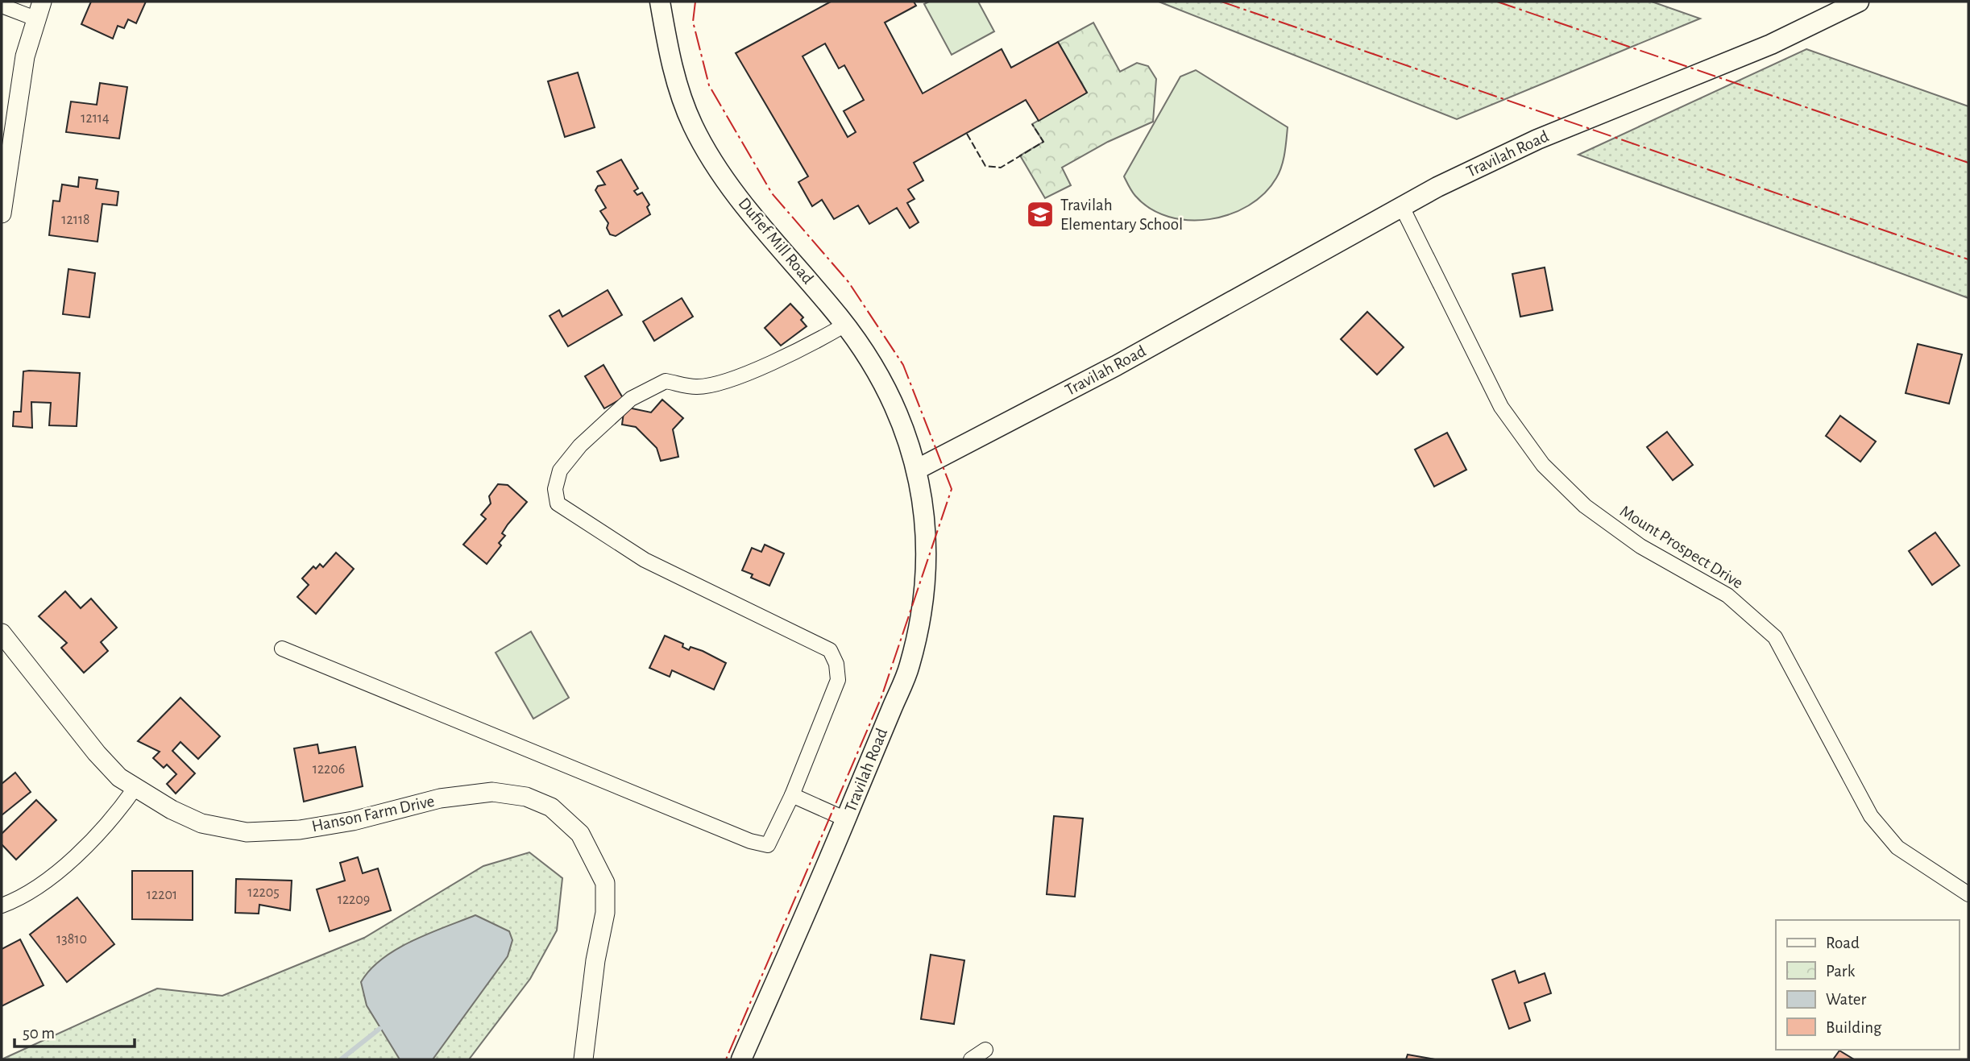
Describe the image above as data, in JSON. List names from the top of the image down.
{
  "streets": {
    "main road": ["Travilah Road", "Dufief Mill Road"],
    "street": ["Mount Prospect Drive", "Hanson Farm Drive"]
  },
  "crossings": [
    ["Travilah Road", "Dufief Mill Road"],
    ["Travilah Road", "Mount Prospect Drive"]
  ],
  "places": {
    "school or university": ["Travilah Elementary School"]
  },
  "house_numbers": [
    "12114",
    "12118",
    "12206",
    "12205",
    "12201",
    "12209",
    "13810"
  ],
  "legend": [
    "Road",
    "Park",
    "Water",
    "Building"
  ],
  "scale_bar": "50 m"
}
